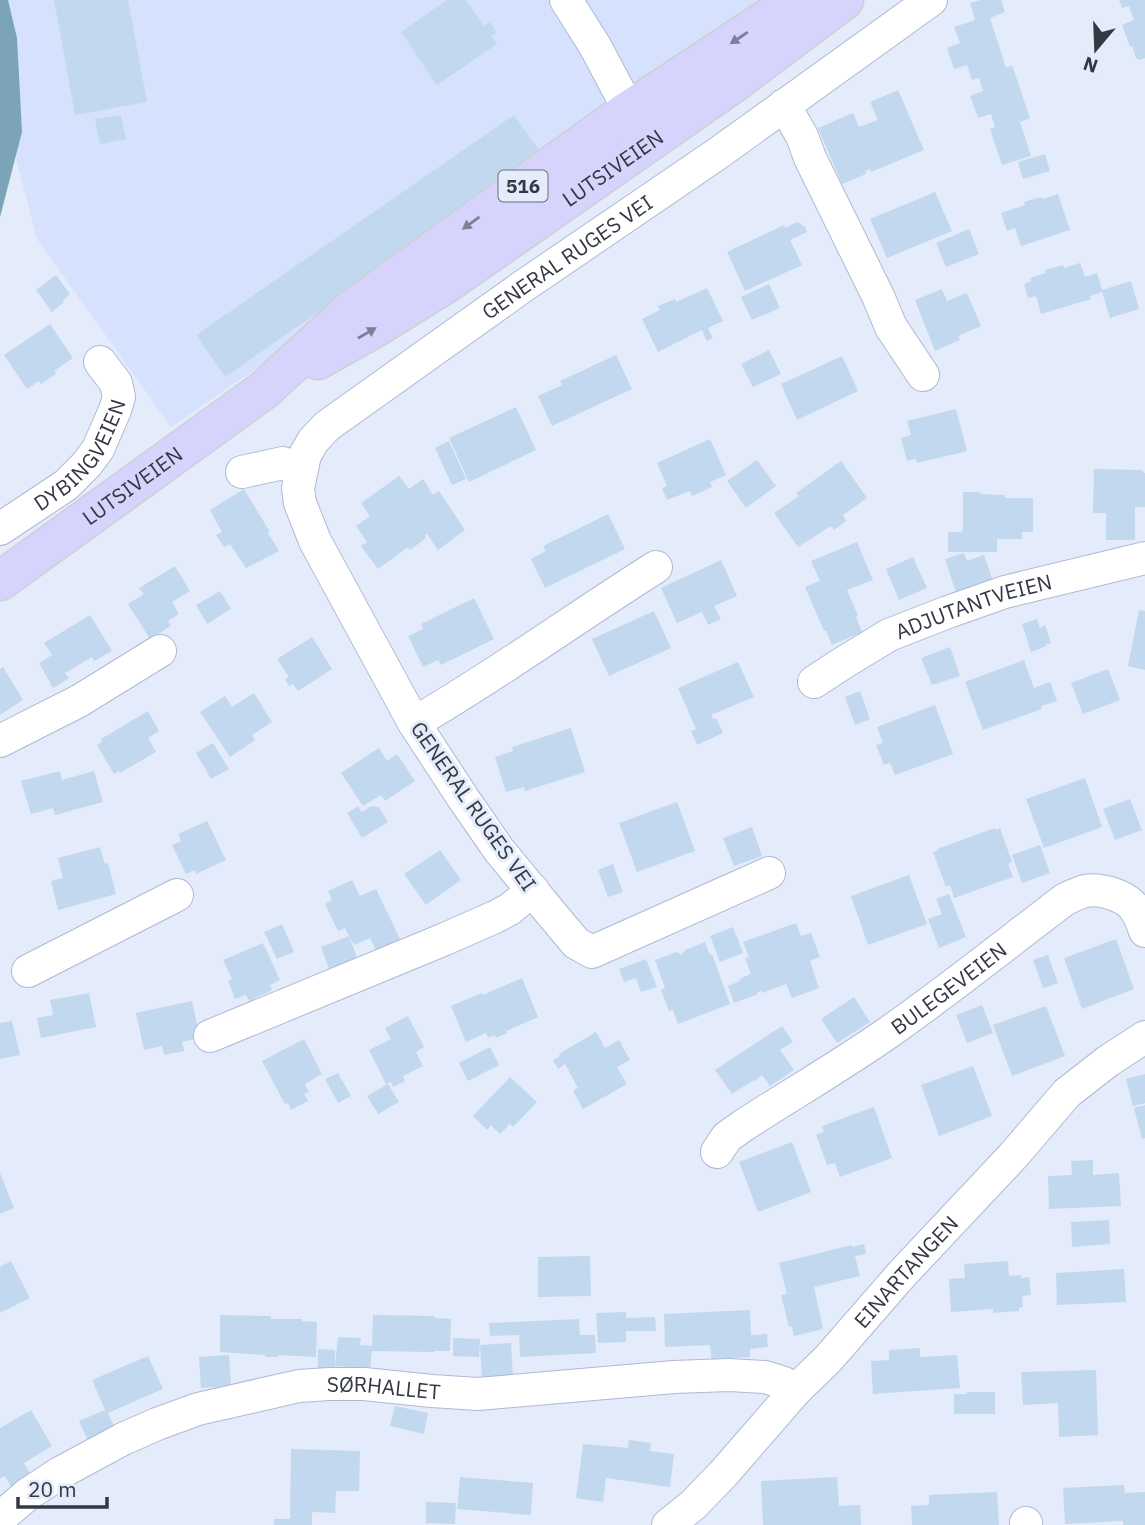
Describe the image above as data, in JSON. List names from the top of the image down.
{
  "streets": {
    "main road": ["LUTSIVEIEN", "516"],
    "street": [
      "GENERAL RUGES VEI",
      "DYBINGVEIEN",
      "ADJUTANTVEIEN",
      "BULEGEVEIEN",
      "EINARTANGEN",
      "SØRHALLET"
    ]
  },
  "crossings": [
    ["EINARTANGEN", "SØRHALLET"]
  ],
  "scale_bar": "20 m",
  "north": "bottom"
}
